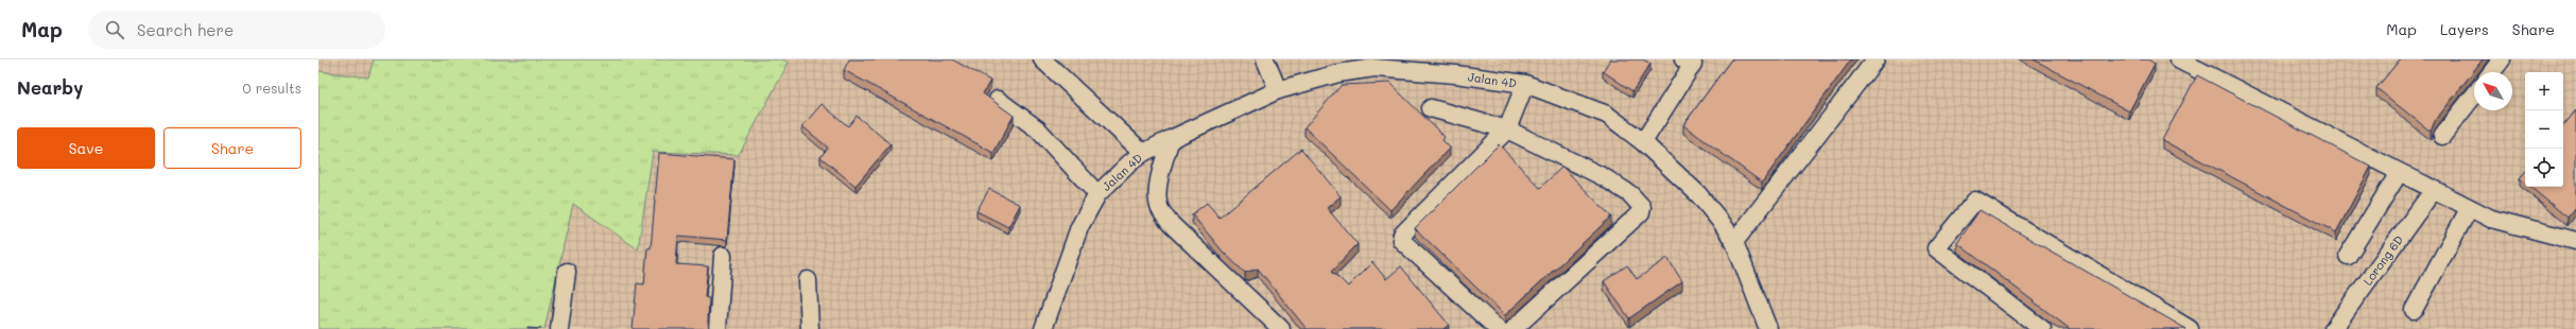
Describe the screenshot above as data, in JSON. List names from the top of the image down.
{
  "streets": {
    "street": ["Jalan 4D", "Lorong 6D"]
  },
  "north": "top left",
  "page": {
    "header": "Map",
    "search": "Search here",
    "nav": ["Map", "Layers", "Share"],
    "heading": ["Nearby", "0 results"],
    "map_buttons": ["+", "−"],
    "buttons": ["Save", "Share"]
  }
}
